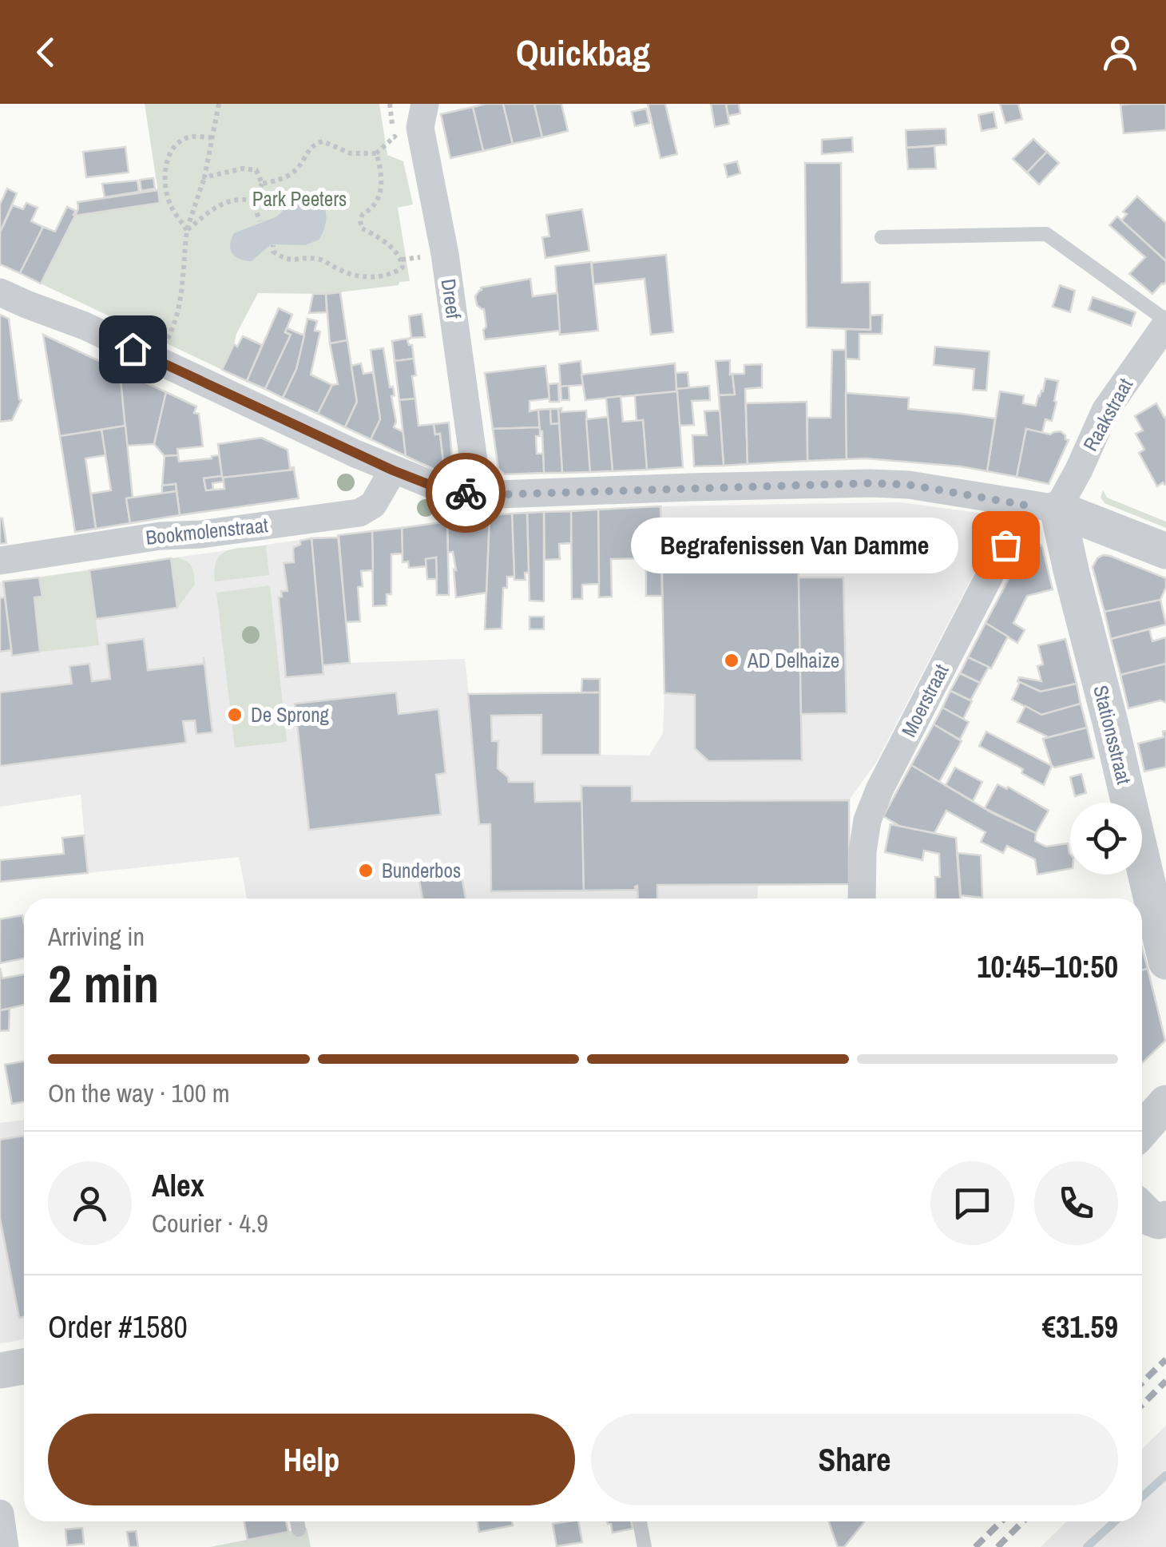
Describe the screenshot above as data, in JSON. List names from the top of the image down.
{
  "streets": {
    "street": [
      "Dreef",
      "Raakstraat",
      "Bookmolenstraat",
      "Moerstraat",
      "Stationsstraat"
    ]
  },
  "crossings": [
    ["Raakstraat", "Moerstraat"],
    ["Raakstraat", "Stationsstraat"],
    ["Moerstraat", "Stationsstraat"]
  ],
  "parks": ["Park Peeters"],
  "places": [
    "Begrafenissen Van Damme",
    "AD Delhaize",
    "De Sprong",
    "Bunderbos"
  ],
  "page": {
    "header": "Quickbag",
    "bubble": "Begrafenissen Van Damme",
    "heading": ["2 min", "Arriving in", "10:45–10:50"],
    "panel": [
      "Alex",
      "Courier · 4.9",
      "Order #1580",
      "€31.59"
    ],
    "bar": "On the way · 100 m",
    "buttons": ["Help", "Share"]
  }
}
